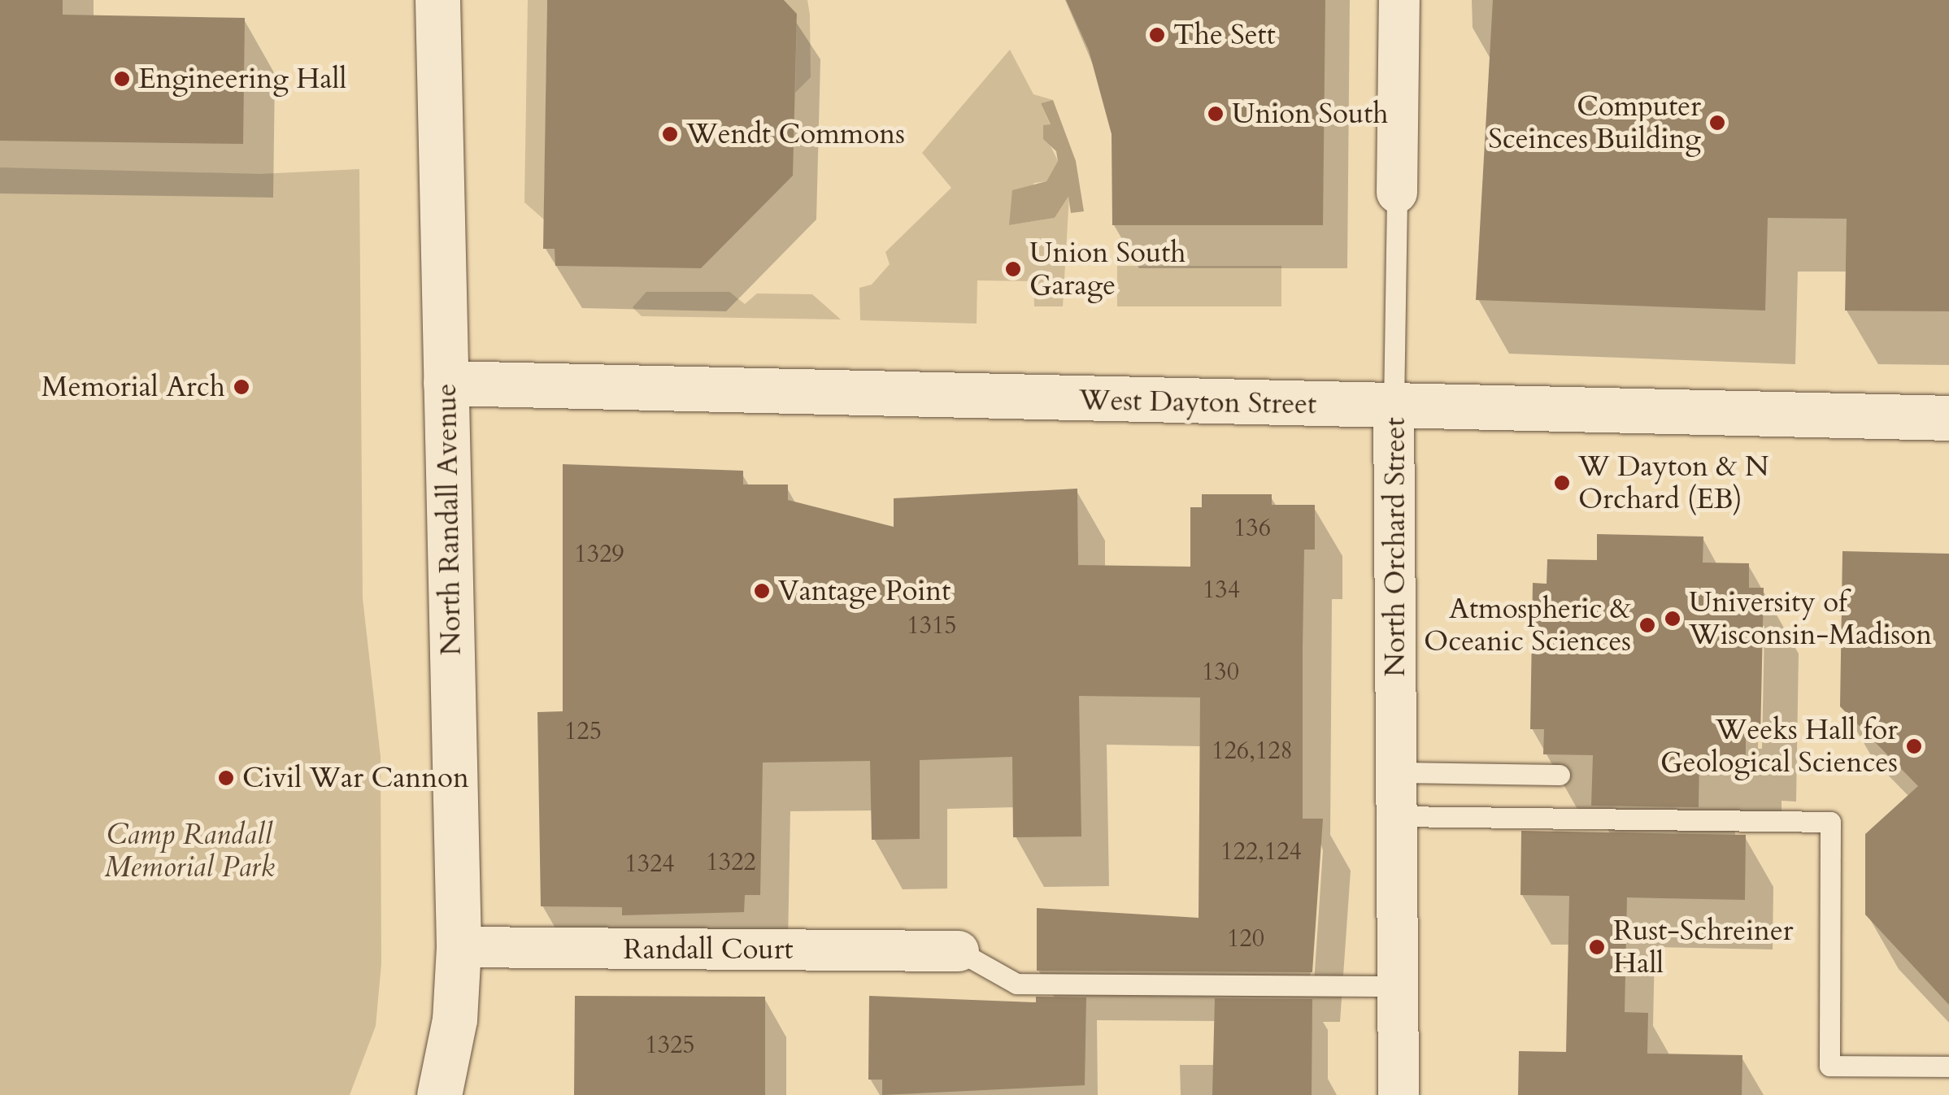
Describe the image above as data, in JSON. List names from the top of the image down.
{
  "streets": {
    "street": [
      "West Dayton Street",
      "North Randall Avenue",
      "North Orchard Street",
      "Randall Court"
    ]
  },
  "crossings": [
    ["West Dayton Street", "North Randall Avenue"],
    ["West Dayton Street", "North Orchard Street"],
    ["North Randall Avenue", "Randall Court"]
  ],
  "parks": ["Camp Randall Memorial Park"],
  "places": [
    "The Sett",
    "Engineering Hall",
    "Union South",
    "Computer Sceinces Building",
    "Wendt Commons",
    "Union South Garage",
    "Memorial Arch",
    "W Dayton & N Orchard (EB)",
    "Vantage Point",
    "University of Wisconsin-Madison",
    "Atmospheric & Oceanic Sciences",
    "Weeks Hall for Geological Sciences",
    "Civil War Cannon",
    "Rust-Schreiner Hall"
  ],
  "house_numbers": [
    "136",
    "1329",
    "134",
    "1315",
    "130",
    "125",
    "126,128",
    "122,124",
    "1322",
    "1324",
    "120",
    "1325"
  ]
}
